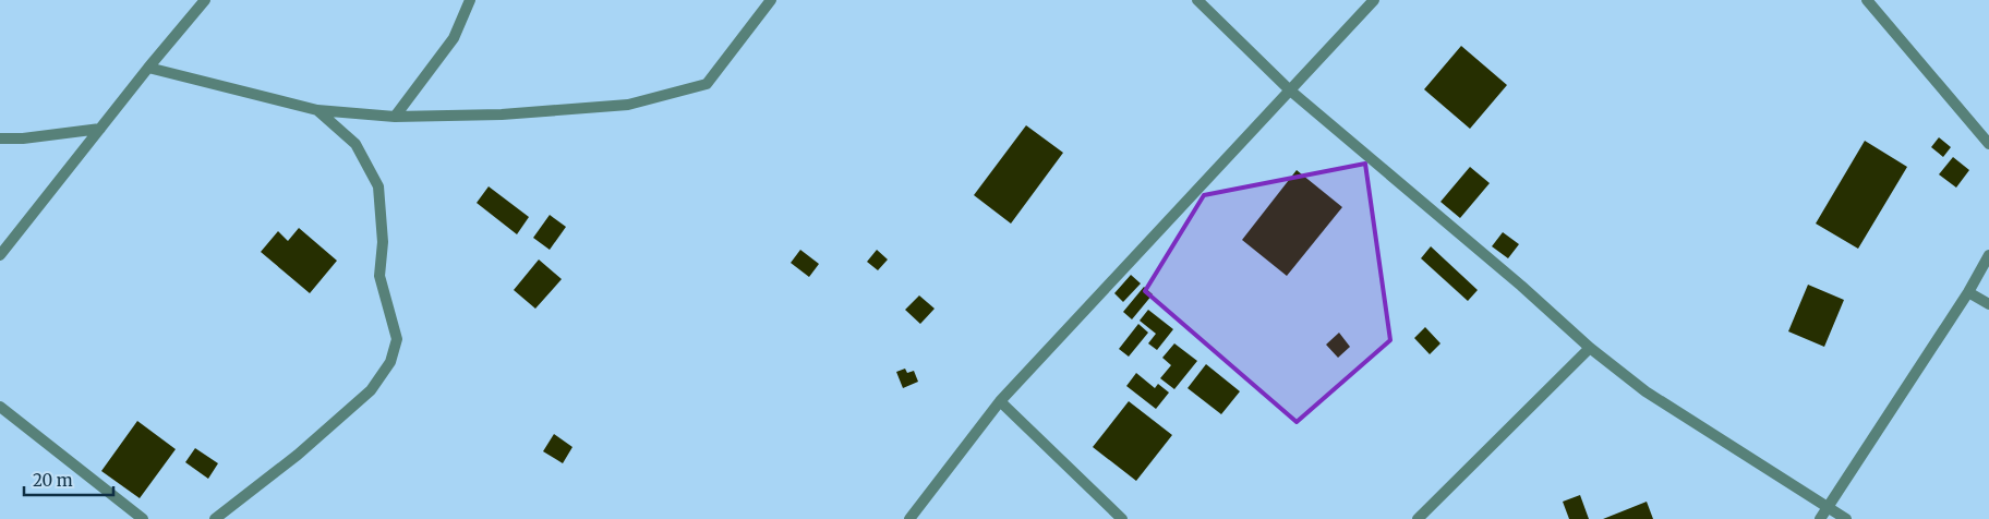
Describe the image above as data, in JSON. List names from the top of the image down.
{
  "scale_bar": "20 m"
}
